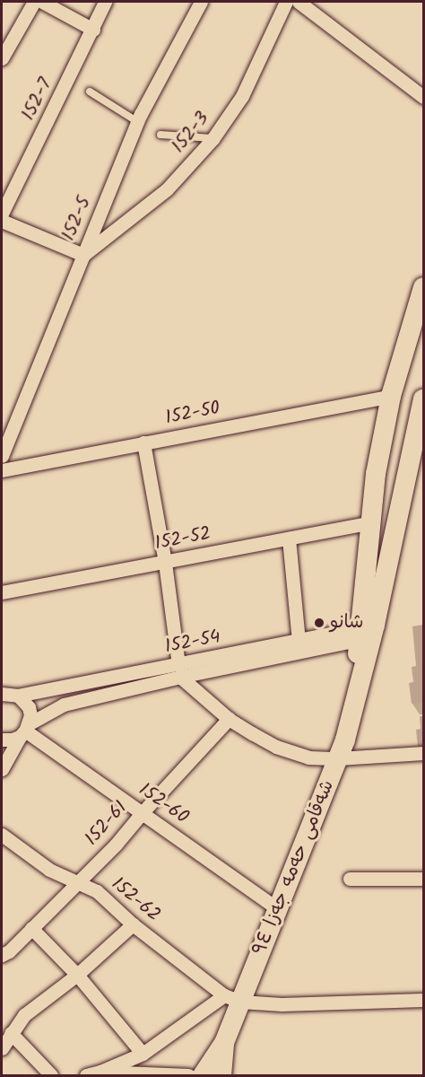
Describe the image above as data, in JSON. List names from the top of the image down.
{
  "streets": {
    "main road": ["شەقامی حەمە جەزا ٩٤"],
    "street": [
      "152-7",
      "152-3",
      "152-5",
      "152-50",
      "152-52",
      "152-54",
      "152-60",
      "152-61",
      "152-62"
    ]
  },
  "crossings": [
    ["152-3", "152-5"],
    ["152-50", "شەقامی حەمە جەزا ٩٤"],
    ["152-52", "شەقامی حەمە جەزا ٩٤"],
    ["152-54", "152-60"],
    ["152-54", "شەقامی حەمە جەزا ٩٤"],
    ["152-60", "152-61"],
    ["152-60", "شەقامی حەمە جەزا ٩٤"],
    ["152-61", "152-62"],
    ["شەقامی حەمە جەزا ٩٤", "152-62"]
  ],
  "places": ["شانو"]
}
